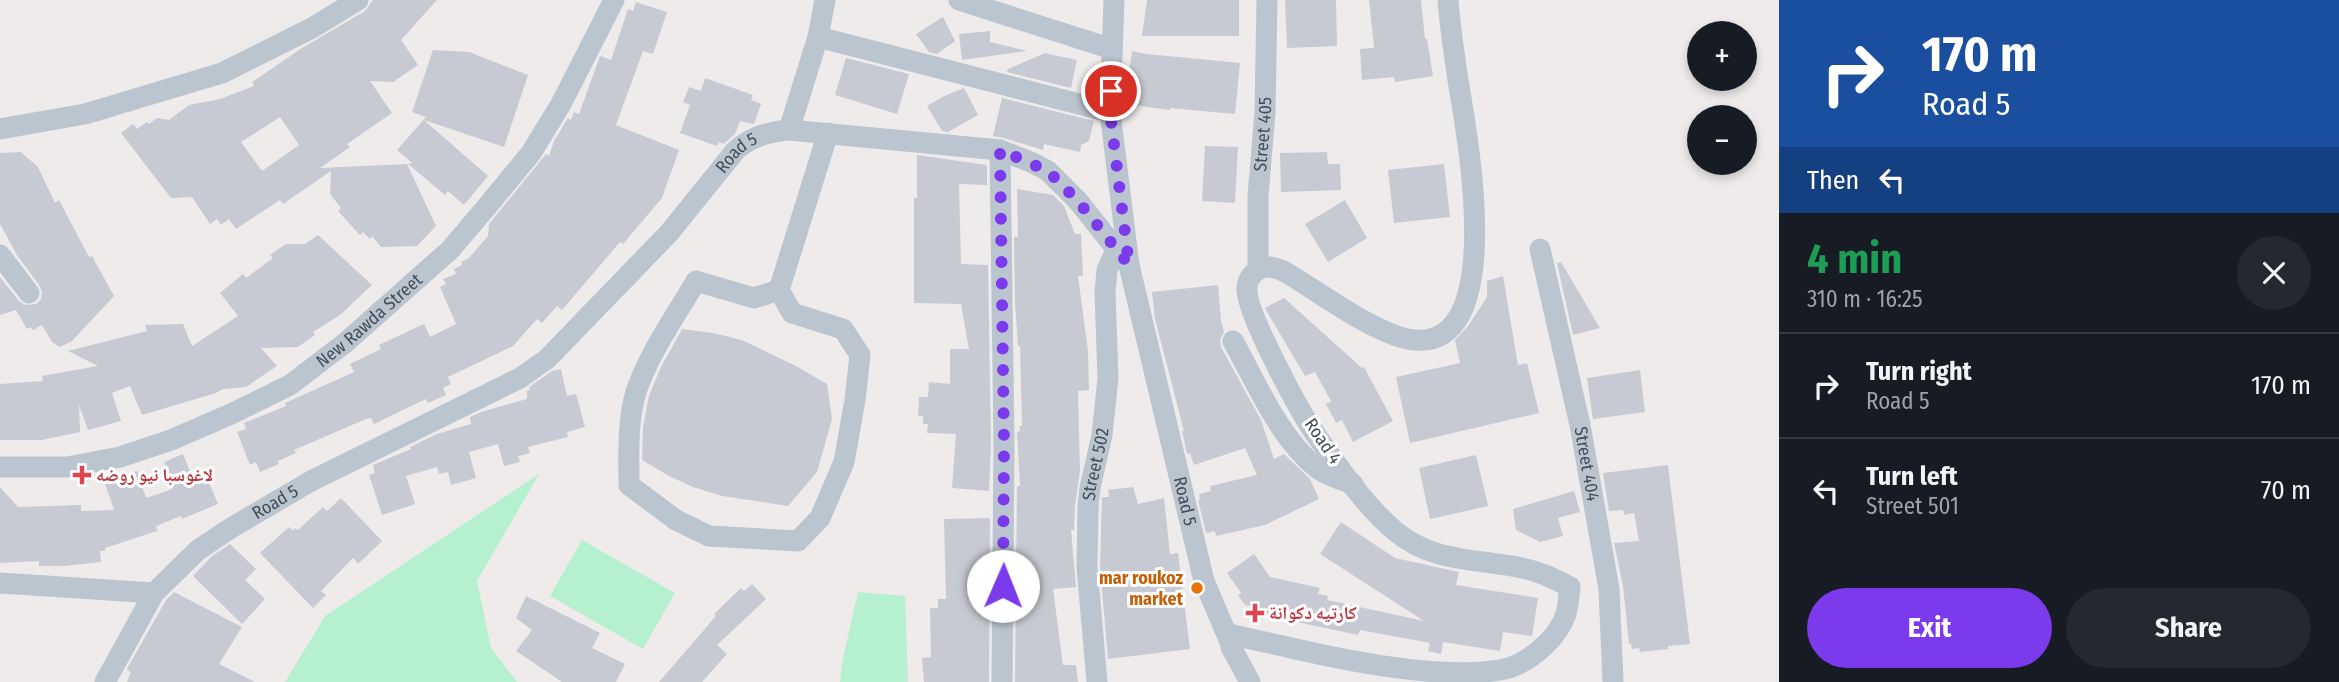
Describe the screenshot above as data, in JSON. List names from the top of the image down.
{
  "streets": {
    "street": [
      "Street 405",
      "Road 5",
      "New Rawda Street",
      "Road 4",
      "Street 404",
      "Street 502"
    ]
  },
  "crossings": [
    ["Street 405", "Road 4"],
    ["Road 5", "Road 4"],
    ["Road 5", "Street 502"]
  ],
  "places": {
    "health": ["لاغوسبا نيو روضه", "كارتيه دكوانة"],
    "other": ["mar roukoz market"]
  },
  "page": {
    "turn": ["170 m", "Road 5"],
    "map_buttons": ["+", "−"],
    "then": "Then",
    "heading": ["4 min", "310 m · 16:25"],
    "list": [
      {
        "name": "Turn right",
        "note": "Road 5",
        "value": "170 m"
      },
      {
        "name": "Turn left",
        "note": "Street 501",
        "value": "70 m"
      }
    ],
    "buttons": ["Exit", "Share"]
  }
}
